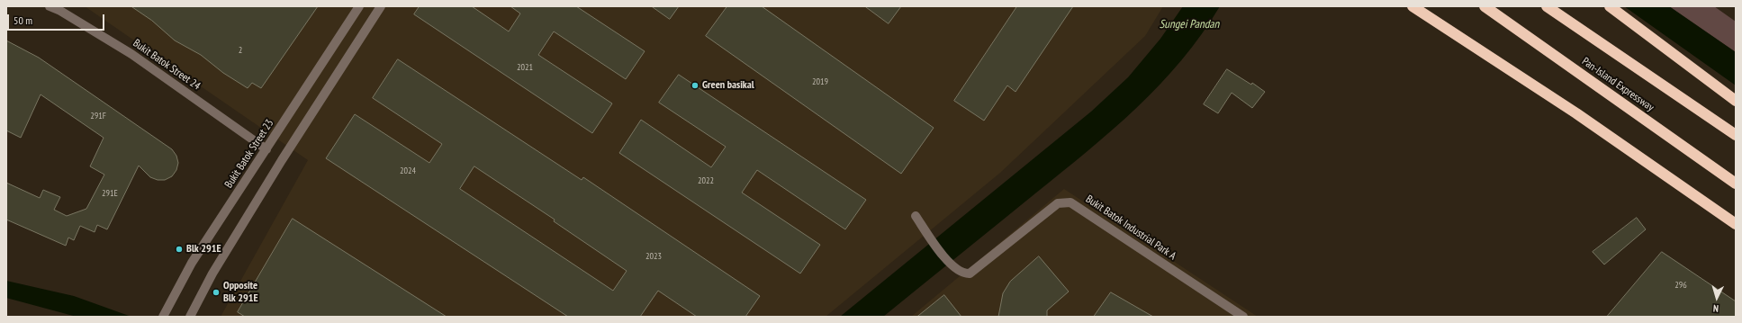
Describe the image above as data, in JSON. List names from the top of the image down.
{
  "streets": {
    "highway": ["Pan-Island Expressway"],
    "street": ["Bukit Batok Street 24", "Bukit Batok Street 23", "Bukit Batok Industrial Park A"]
  },
  "crossings": [
    ["Bukit Batok Street 24", "Bukit Batok Street 23"]
  ],
  "water": ["Sungei Pandan"],
  "places": ["Green basikal", "Blk 291E", "Opposite Blk 291E"],
  "house_numbers": [
    "2",
    "2021",
    "2019",
    "291F",
    "2024",
    "2022",
    "291E",
    "2023",
    "296"
  ],
  "scale_bar": "50 m",
  "north": "bottom"
}
